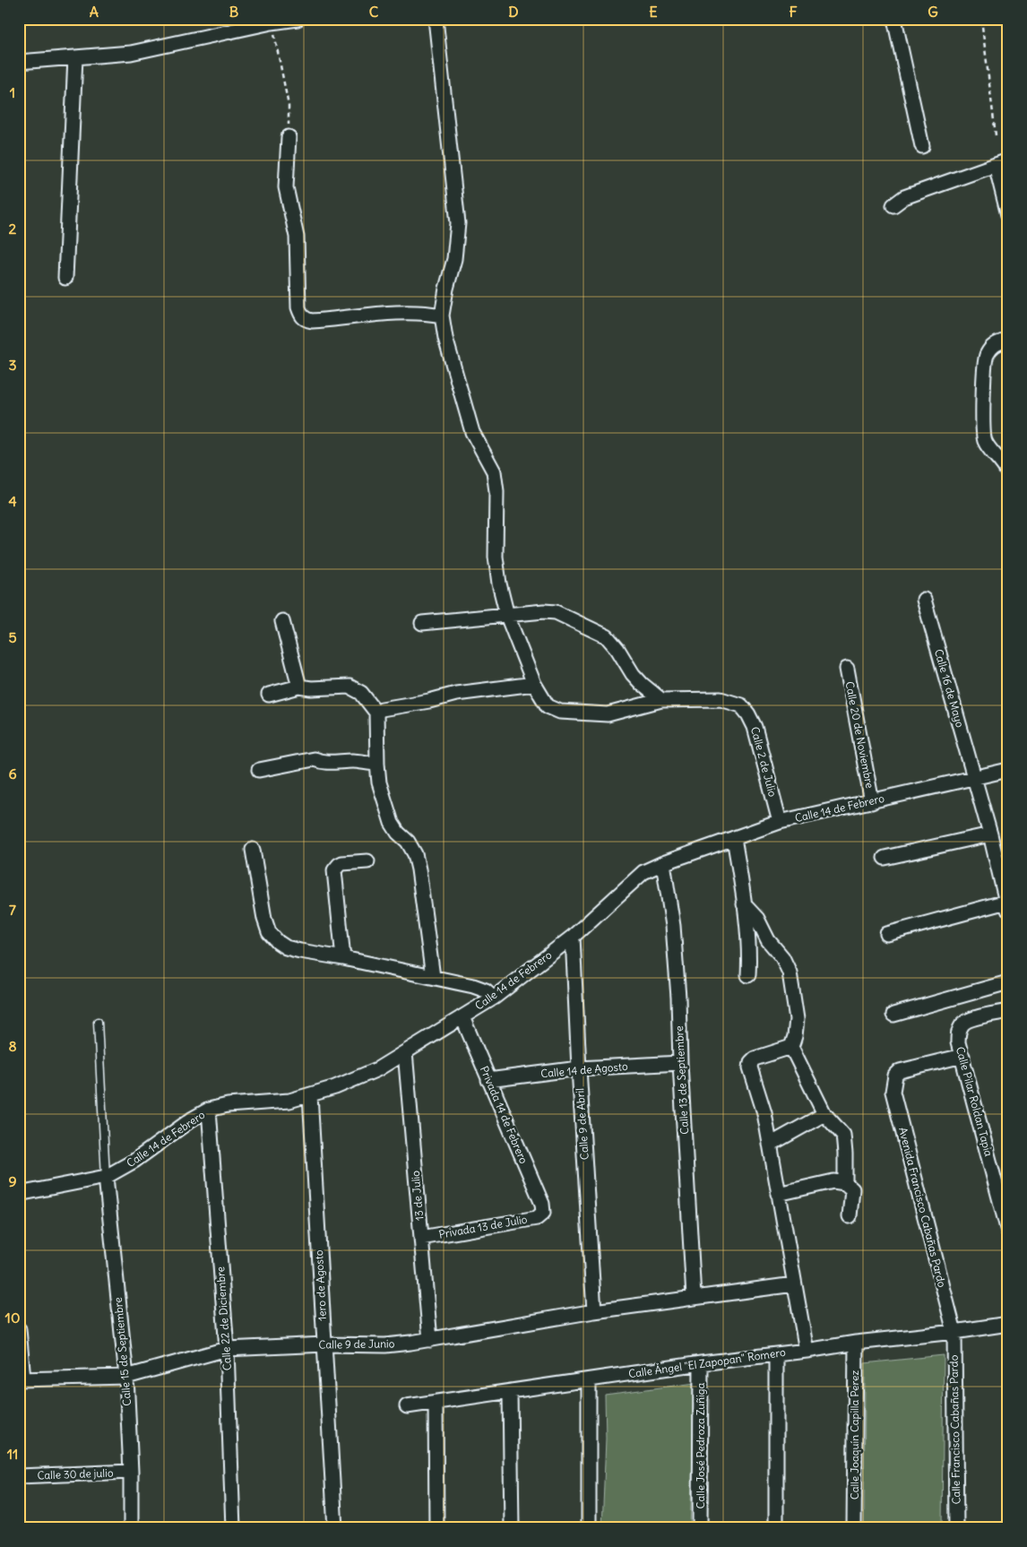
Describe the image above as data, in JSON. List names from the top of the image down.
{
  "streets": {
    "street": [
      "Calle 16 de Mayo",
      "Calle 20 de Noviembre",
      "Calle 2 de Julio",
      "Calle 14 de Febrero",
      "Calle 14 de Agosto",
      "Calle 13 de Septiembre",
      "Calle Pilar Roldan Tapia",
      "Privada 14 de Febrero",
      "Calle 9 de Abril",
      "13 de Julio",
      "Avenida Francisco Cabañas Pardo",
      "Privada 13 de Julio",
      "1ero de Agosto",
      "Calle 22 de Diciembre",
      "Calle 9 de Junio",
      "Calle 15 de Septiembre",
      "Calle Ángel \"El Zapopan\" Romero",
      "Calle Francisco Cabañas Pardo",
      "Calle Joaquín Capilla Perez",
      "Calle José Pedroza Zuñiga",
      "Calle 30 de julio"
    ]
  },
  "crossings": [
    ["Calle 16 de Mayo", "Calle 14 de Febrero"],
    ["Calle 20 de Noviembre", "Calle 14 de Febrero"],
    ["Calle 2 de Julio", "Calle 14 de Febrero"],
    ["Calle 14 de Febrero", "Calle 13 de Septiembre"],
    ["Calle 14 de Febrero", "Privada 14 de Febrero"],
    ["Calle 14 de Febrero", "Calle 9 de Abril"],
    ["Calle 14 de Febrero", "13 de Julio"],
    ["Calle 14 de Febrero", "1ero de Agosto"],
    ["Calle 14 de Febrero", "Calle 22 de Diciembre"],
    ["Calle 14 de Febrero", "Calle 15 de Septiembre"],
    ["Calle 14 de Agosto", "Calle 13 de Septiembre"],
    ["Calle 14 de Agosto", "Privada 14 de Febrero"],
    ["Calle 14 de Agosto", "Calle 9 de Abril"],
    ["Calle 13 de Septiembre", "Calle 9 de Junio"],
    ["Calle Pilar Roldan Tapia", "Avenida Francisco Cabañas Pardo"],
    ["Privada 14 de Febrero", "Privada 13 de Julio"],
    ["Calle 9 de Abril", "Calle 9 de Junio"],
    ["13 de Julio", "Privada 13 de Julio"],
    ["13 de Julio", "Calle 9 de Junio"],
    ["Avenida Francisco Cabañas Pardo", "Calle Ángel \"El Zapopan\" Romero"],
    ["Avenida Francisco Cabañas Pardo", "Calle Francisco Cabañas Pardo"],
    ["1ero de Agosto", "Calle 9 de Junio"],
    ["Calle 22 de Diciembre", "Calle 9 de Junio"],
    ["Calle 9 de Junio", "Calle 15 de Septiembre"],
    ["Calle 15 de Septiembre", "Calle 30 de julio"],
    ["Calle Ángel \"El Zapopan\" Romero", "Calle Francisco Cabañas Pardo"],
    ["Calle Ángel \"El Zapopan\" Romero", "Calle Joaquín Capilla Perez"],
    ["Calle Ángel \"El Zapopan\" Romero", "Calle José Pedroza Zuñiga"]
  ],
  "grid": {
    "columns": [
      "A",
      "B",
      "C",
      "D",
      "E",
      "F",
      "G"
    ],
    "rows": [
      "1",
      "2",
      "3",
      "4",
      "5",
      "6",
      "7",
      "8",
      "9",
      "10",
      "11"
    ]
  }
}
